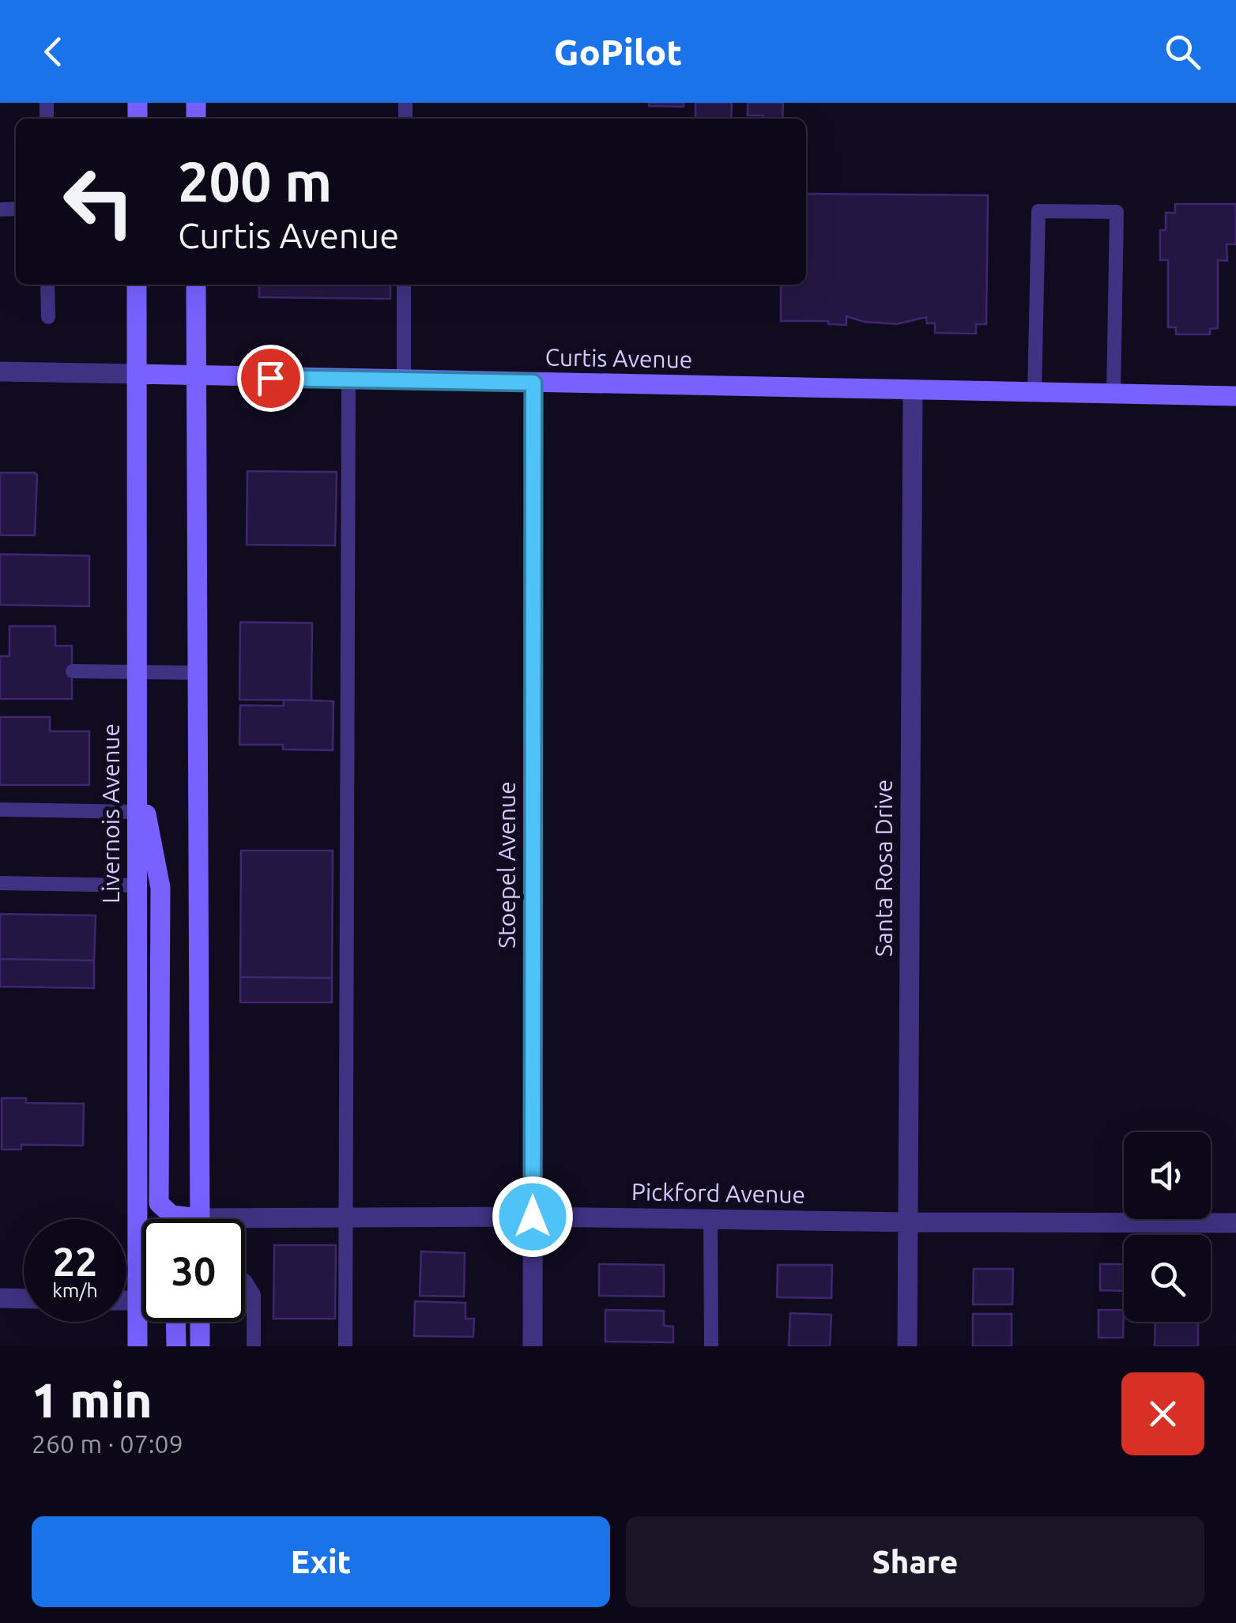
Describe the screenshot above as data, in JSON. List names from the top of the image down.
{
  "streets": {
    "street": [
      "Curtis Avenue",
      "Livernois Avenue",
      "Stoepel Avenue",
      "Santa Rosa Drive",
      "Pickford Avenue"
    ]
  },
  "crossings": [
    ["Curtis Avenue", "Livernois Avenue"],
    ["Curtis Avenue", "Stoepel Avenue"],
    ["Curtis Avenue", "Santa Rosa Drive"],
    ["Stoepel Avenue", "Pickford Avenue"],
    ["Santa Rosa Drive", "Pickford Avenue"]
  ],
  "page": {
    "header": "GoPilot",
    "turn": ["200 m", "Curtis Avenue"],
    "speed": "22 km/h",
    "limit": "30",
    "heading": ["1 min", "260 m · 07:09"],
    "buttons": ["Exit", "Share"]
  }
}
